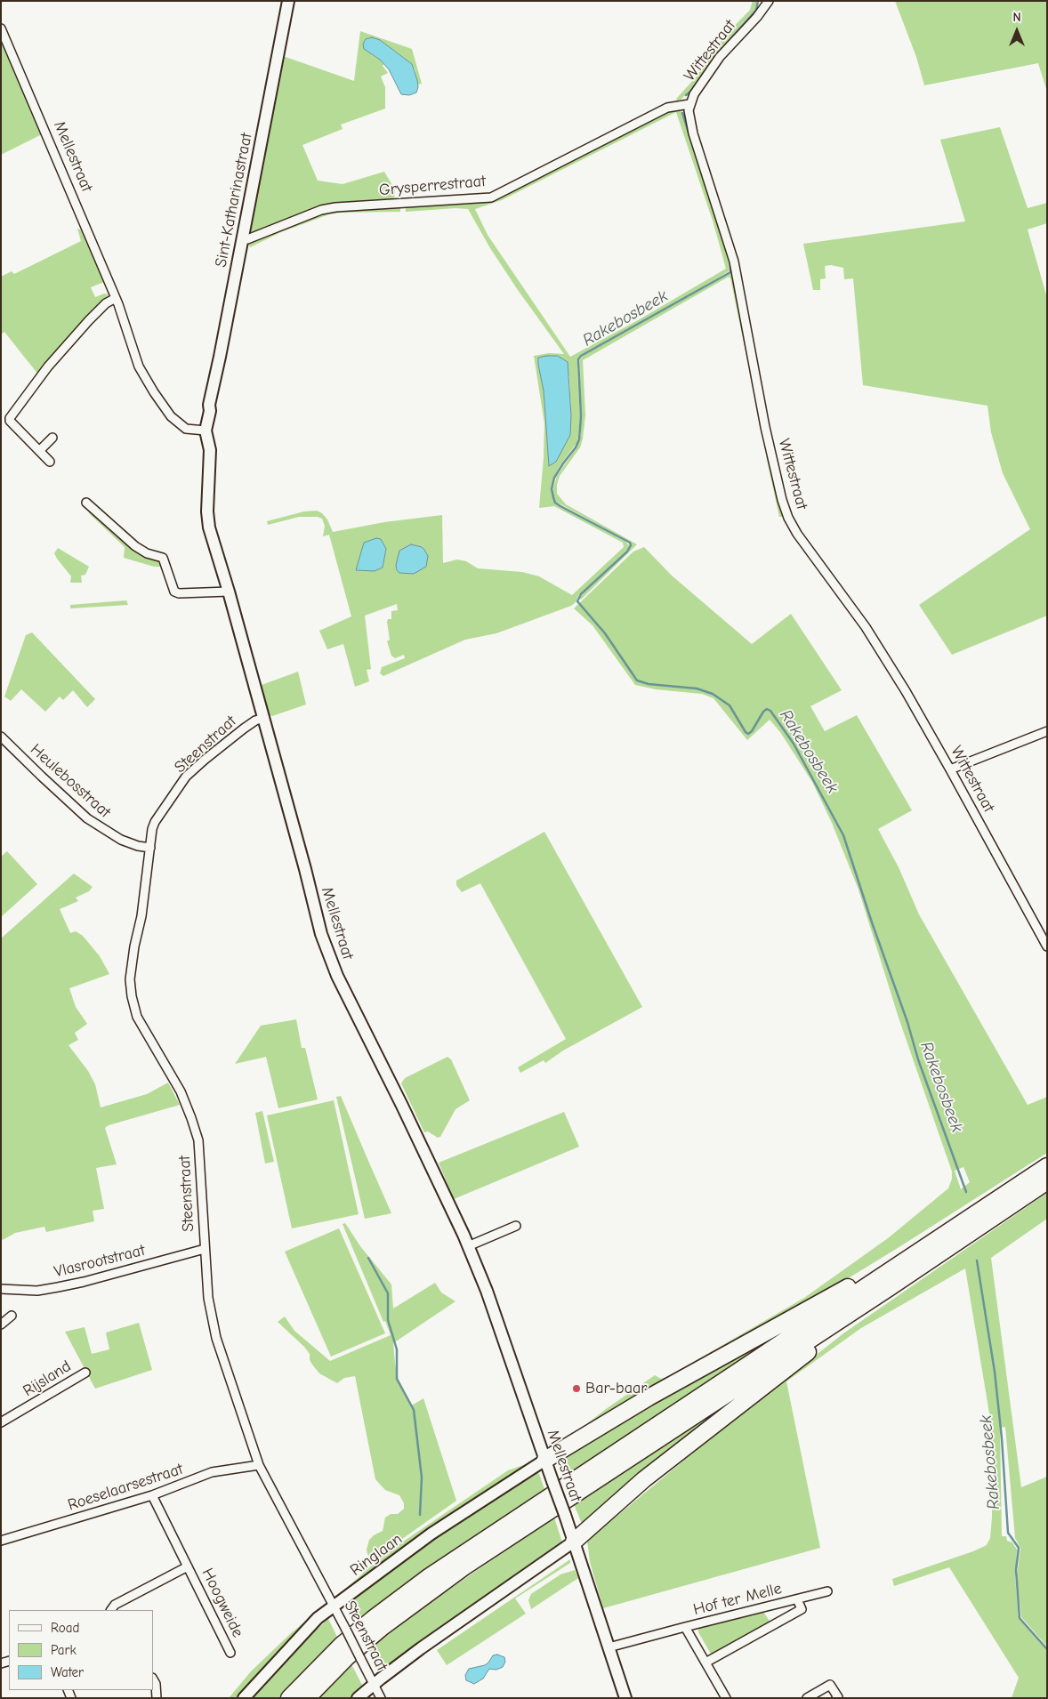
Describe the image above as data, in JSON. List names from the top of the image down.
{
  "streets": {
    "street": [
      "Wittestraat",
      "Mellestraat",
      "Grysperrestraat",
      "Sint-Katharinastraat",
      "Steenstraat",
      "Heulebosstraat",
      "Vlasrootstraat",
      "Rijsland",
      "Roeselaarsestraat",
      "Ringlaan",
      "Hof ter Melle",
      "Hoogweide"
    ]
  },
  "crossings": [
    ["Wittestraat", "Grysperrestraat"],
    ["Mellestraat", "Sint-Katharinastraat"],
    ["Mellestraat", "Steenstraat"],
    ["Mellestraat", "Ringlaan"],
    ["Mellestraat", "Hof ter Melle"],
    ["Grysperrestraat", "Sint-Katharinastraat"],
    ["Steenstraat", "Heulebosstraat"],
    ["Steenstraat", "Vlasrootstraat"],
    ["Steenstraat", "Roeselaarsestraat"],
    ["Steenstraat", "Ringlaan"],
    ["Roeselaarsestraat", "Hoogweide"]
  ],
  "water": ["Rakebosbeek"],
  "places": ["Bar-baar"],
  "legend": ["Road", "Park", "Water"],
  "north": "top"
}
